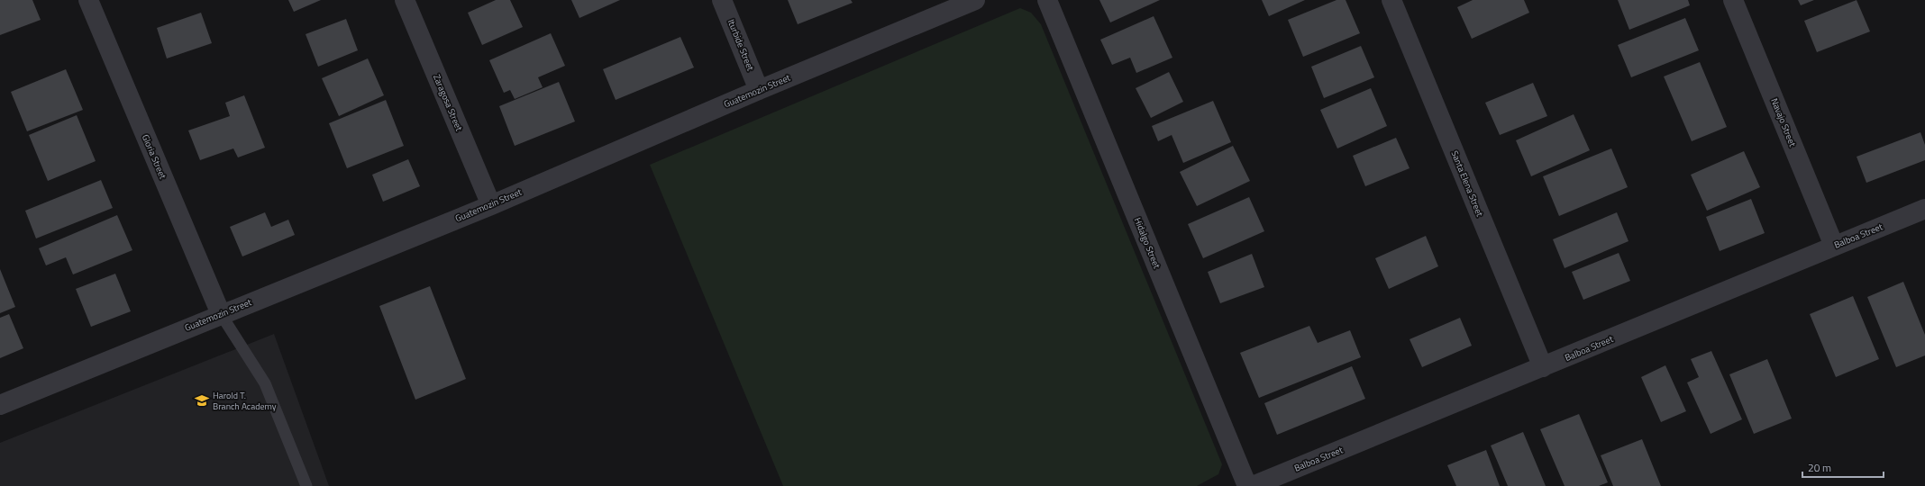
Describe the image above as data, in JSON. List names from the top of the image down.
{
  "streets": {
    "street": [
      "Iturbide Street",
      "Guatemozin Street",
      "Zaragosa Street",
      "Navajo Street",
      "Gloria Street",
      "Santa Elena Street",
      "Balboa Street",
      "Hidalgo Street"
    ]
  },
  "crossings": [
    ["Iturbide Street", "Guatemozin Street"],
    ["Guatemozin Street", "Zaragosa Street"],
    ["Guatemozin Street", "Gloria Street"],
    ["Navajo Street", "Balboa Street"],
    ["Santa Elena Street", "Balboa Street"]
  ],
  "places": {
    "school or university": ["Harold T. Branch Academy"]
  },
  "scale_bar": "20 m"
}
